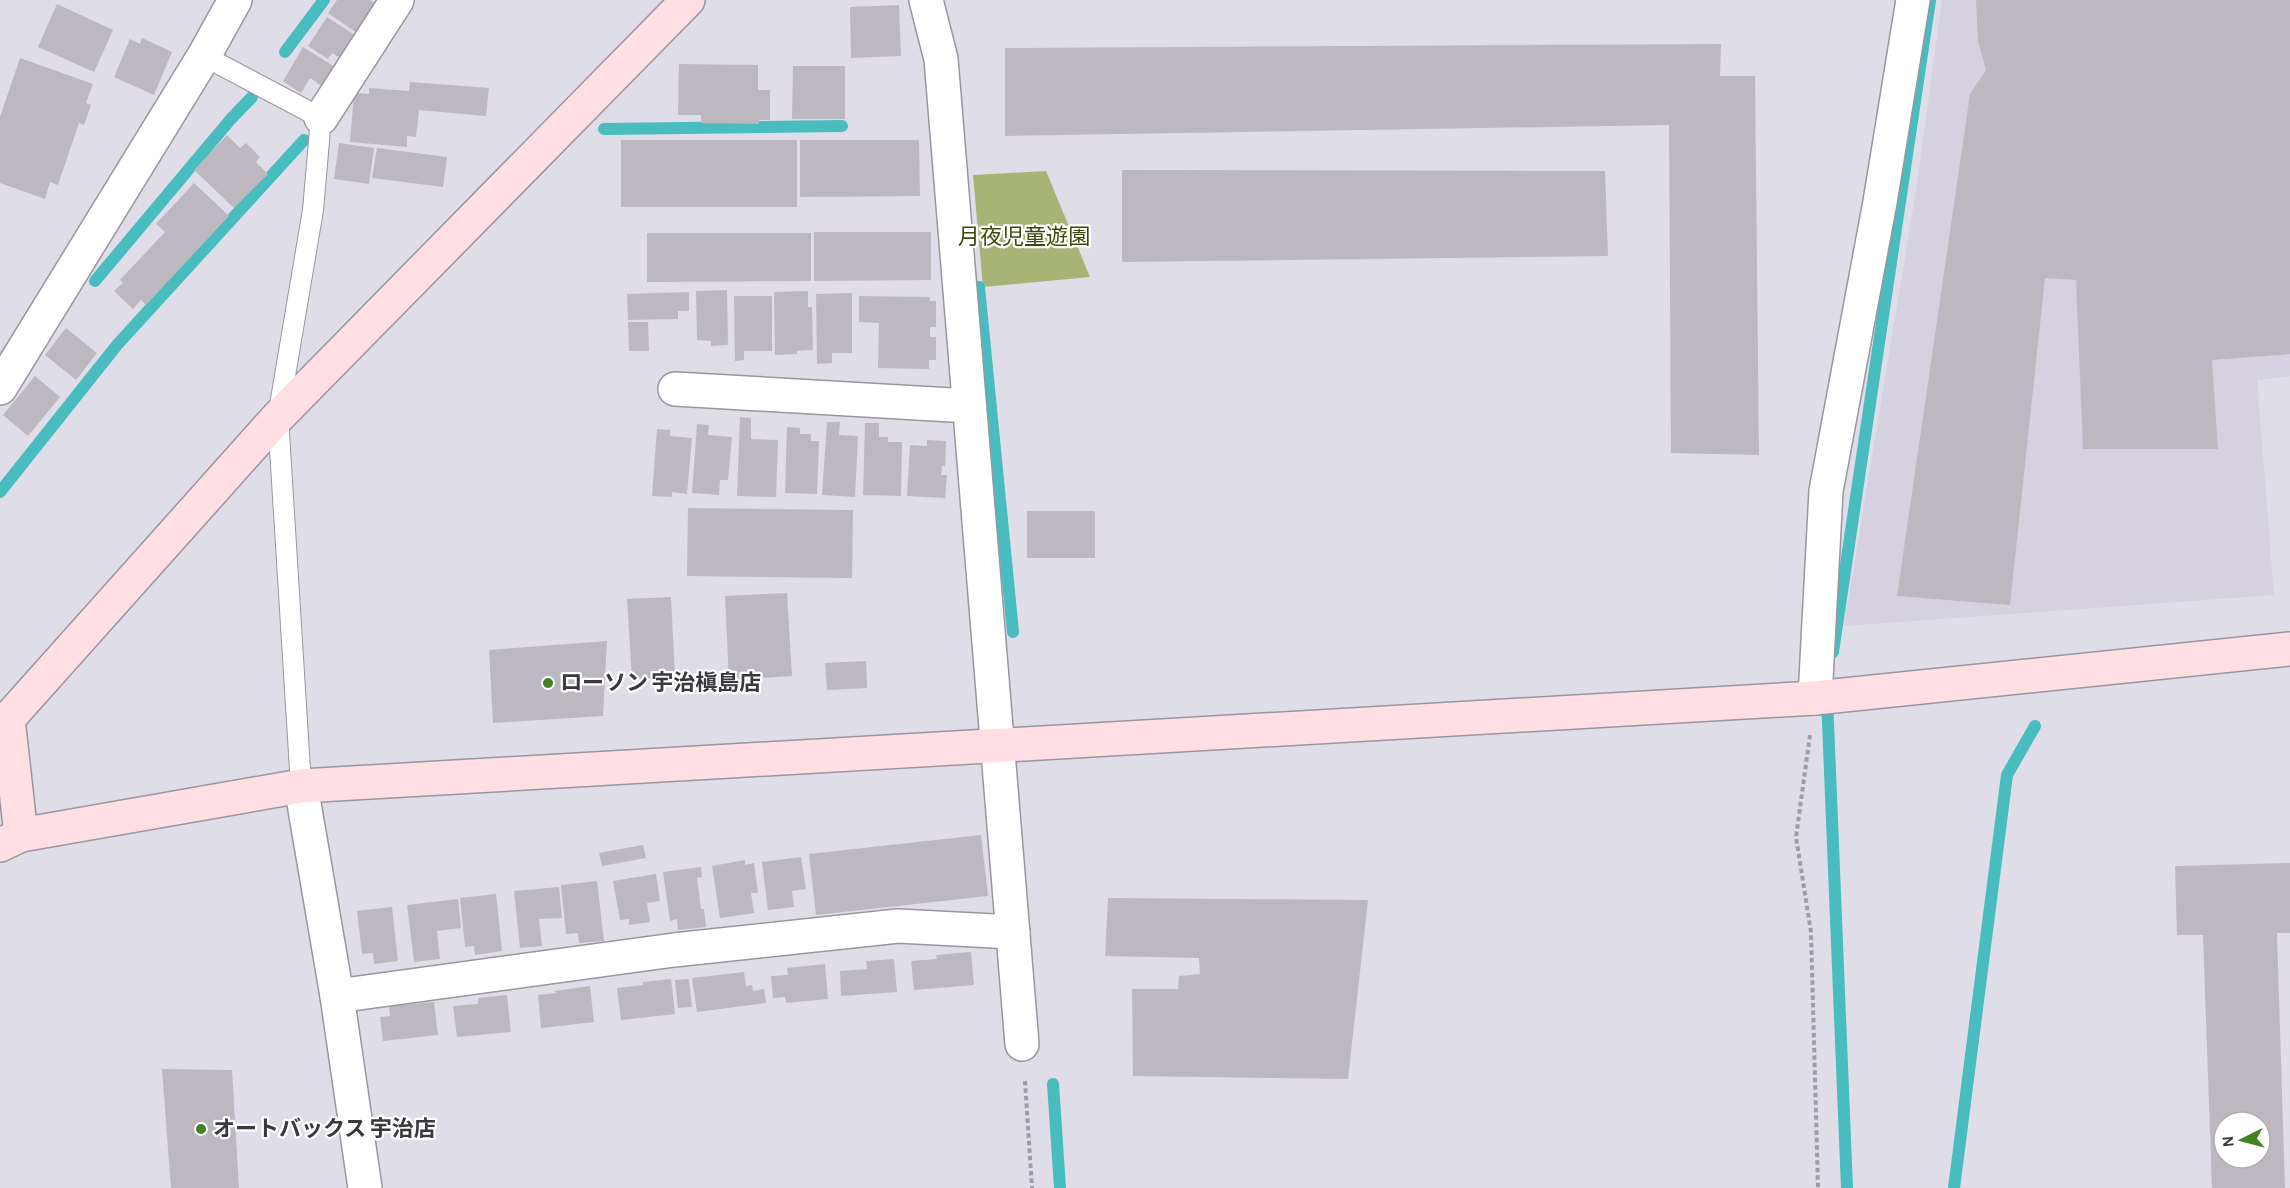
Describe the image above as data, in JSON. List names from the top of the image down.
{
  "parks": ["月夜児童遊園"],
  "places": ["ローソン 宇治槇島店", "オートバックス 宇治店"],
  "north": "left"
}
